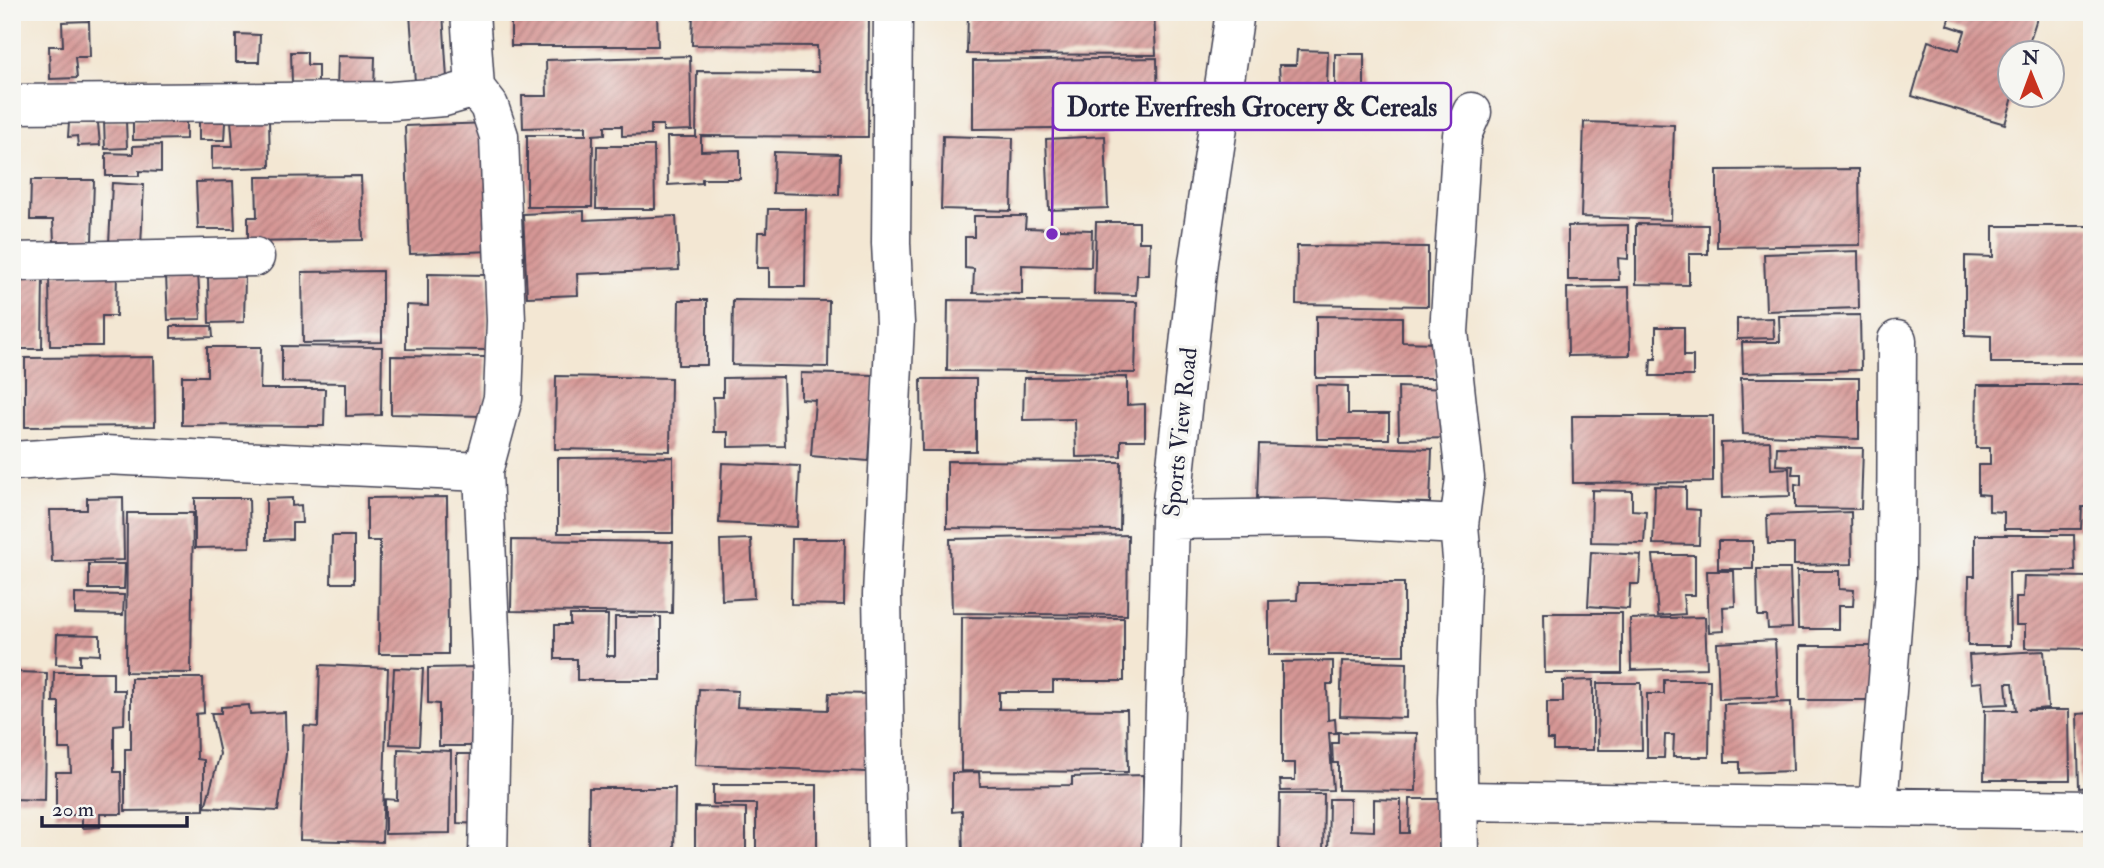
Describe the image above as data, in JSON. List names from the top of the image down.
{
  "streets": {
    "street": ["Sports View Road"]
  },
  "places": ["Dorte Everfresh Grocery & Cereals"],
  "scale_bar": "20 m",
  "north": "top"
}
